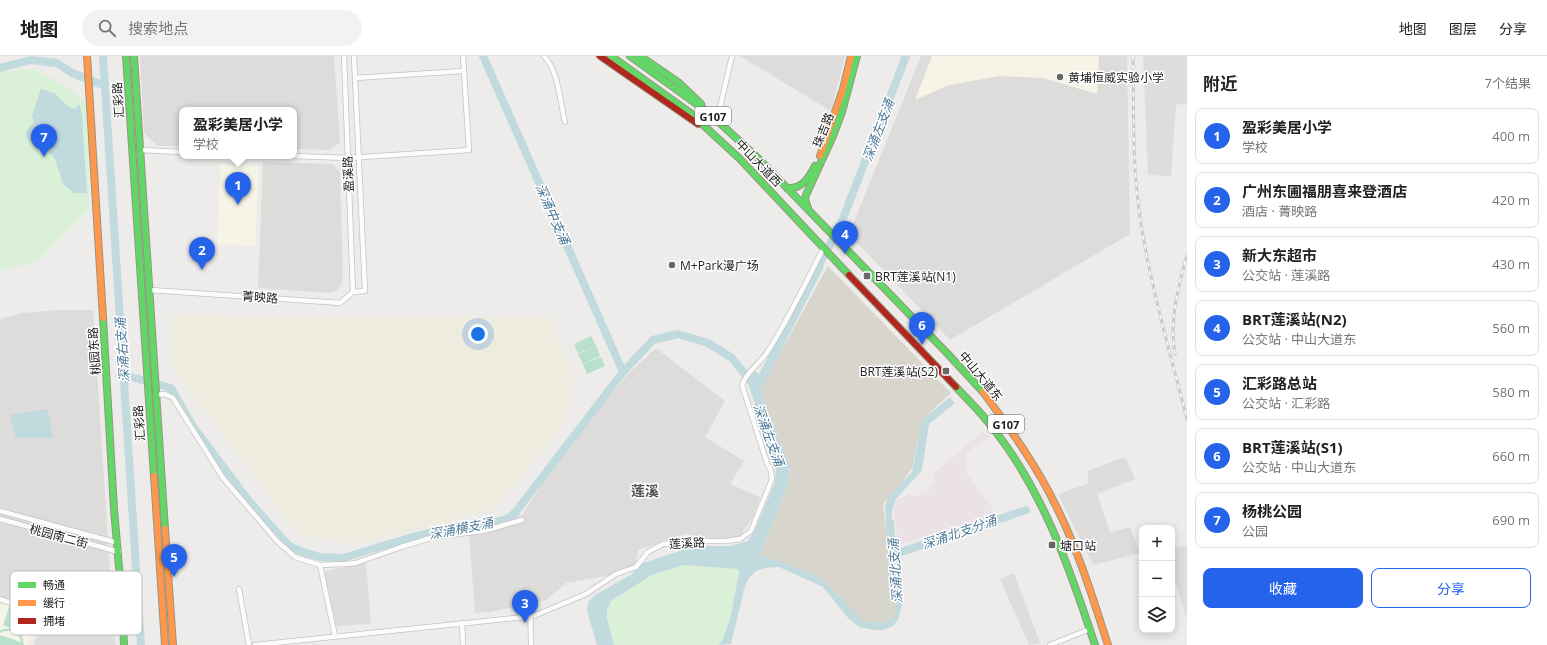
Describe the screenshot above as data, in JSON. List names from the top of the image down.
{
  "streets": {
    "main road": [
      "汇彩路",
      "G107",
      "珠吉路",
      "中山大道西",
      "桃园东路",
      "中山大道东"
    ],
    "street": [
      "盈溪路",
      "菁映路",
      "桃园南二街",
      "莲溪路"
    ]
  },
  "crossings": [
    ["汇彩路", "菁映路"],
    ["珠吉路", "中山大道西"],
    ["珠吉路", "中山大道东"],
    ["中山大道西", "中山大道东"],
    ["中山大道西", "莲溪路"],
    ["盈溪路", "菁映路"],
    ["桃园东路", "桃园南二街"],
    ["中山大道东", "莲溪路"]
  ],
  "districts": ["莲溪"],
  "water": [
    "深涌左支涌",
    "深涌中支涌",
    "深涌右支涌",
    "深涌横支涌",
    "深涌北支分涌",
    "深涌北支涌"
  ],
  "places": {
    "other": ["黄埔恒威实验小学", "M+Park漫广场"],
    "transit": ["BRT莲溪站(N1)", "BRT莲溪站(S2)", "塘口站"]
  },
  "legend": ["畅通", "缓行", "拥堵"],
  "page": {
    "header": "地图",
    "search": "搜索地点",
    "nav": ["地图", "图层", "分享"],
    "heading": ["附近", "7个结果"],
    "popup": ["盈彩美居小学", "学校"],
    "list": [
      {
        "mark": "1",
        "name": "盈彩美居小学",
        "note": "学校",
        "value": "400 m"
      },
      {
        "mark": "2",
        "name": "广州东圃福朋喜来登酒店",
        "note": "酒店 · 菁映路",
        "value": "420 m"
      },
      {
        "mark": "3",
        "name": "新大东超市",
        "note": "公交站 · 莲溪路",
        "value": "430 m"
      },
      {
        "mark": "4",
        "name": "BRT莲溪站(N2)",
        "note": "公交站 · 中山大道东",
        "value": "560 m"
      },
      {
        "mark": "5",
        "name": "汇彩路总站",
        "note": "公交站 · 汇彩路",
        "value": "580 m"
      },
      {
        "mark": "6",
        "name": "BRT莲溪站(S1)",
        "note": "公交站 · 中山大道东",
        "value": "660 m"
      },
      {
        "mark": "7",
        "name": "杨桃公园",
        "note": "公园",
        "value": "690 m"
      }
    ],
    "pins": [
      "7",
      "1",
      "4",
      "2",
      "6",
      "5",
      "3"
    ],
    "map_buttons": ["+", "−"],
    "buttons": ["收藏", "分享"]
  }
}
